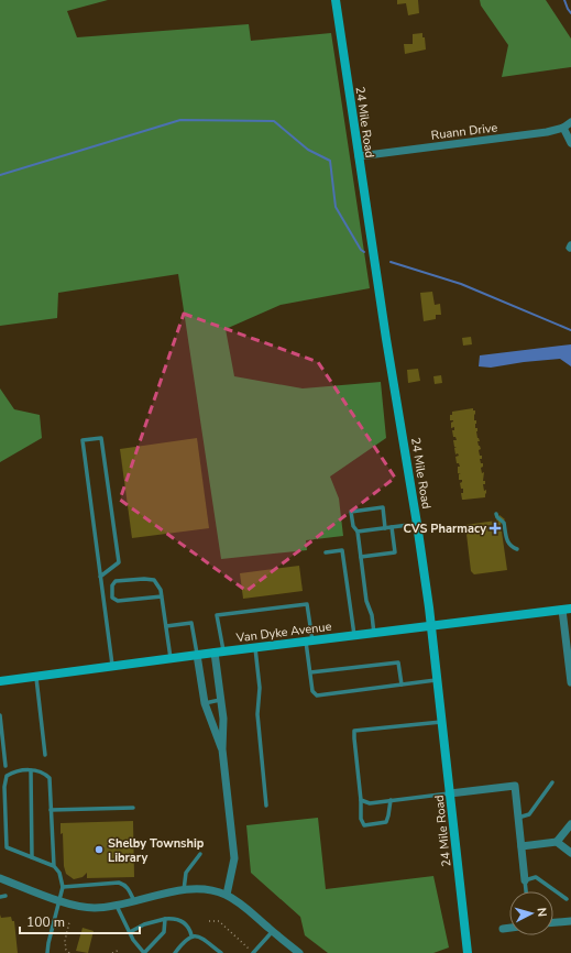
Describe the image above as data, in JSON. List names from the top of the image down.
{
  "streets": {
    "street": ["24 Mile Road", "Ruann Drive", "Van Dyke Avenue"]
  },
  "crossings": [
    ["24 Mile Road", "Ruann Drive"],
    ["24 Mile Road", "Van Dyke Avenue"]
  ],
  "places": {
    "health": ["CVS Pharmacy"],
    "other": ["Shelby Township Library"]
  },
  "scale_bar": "100 m",
  "north": "right"
}
